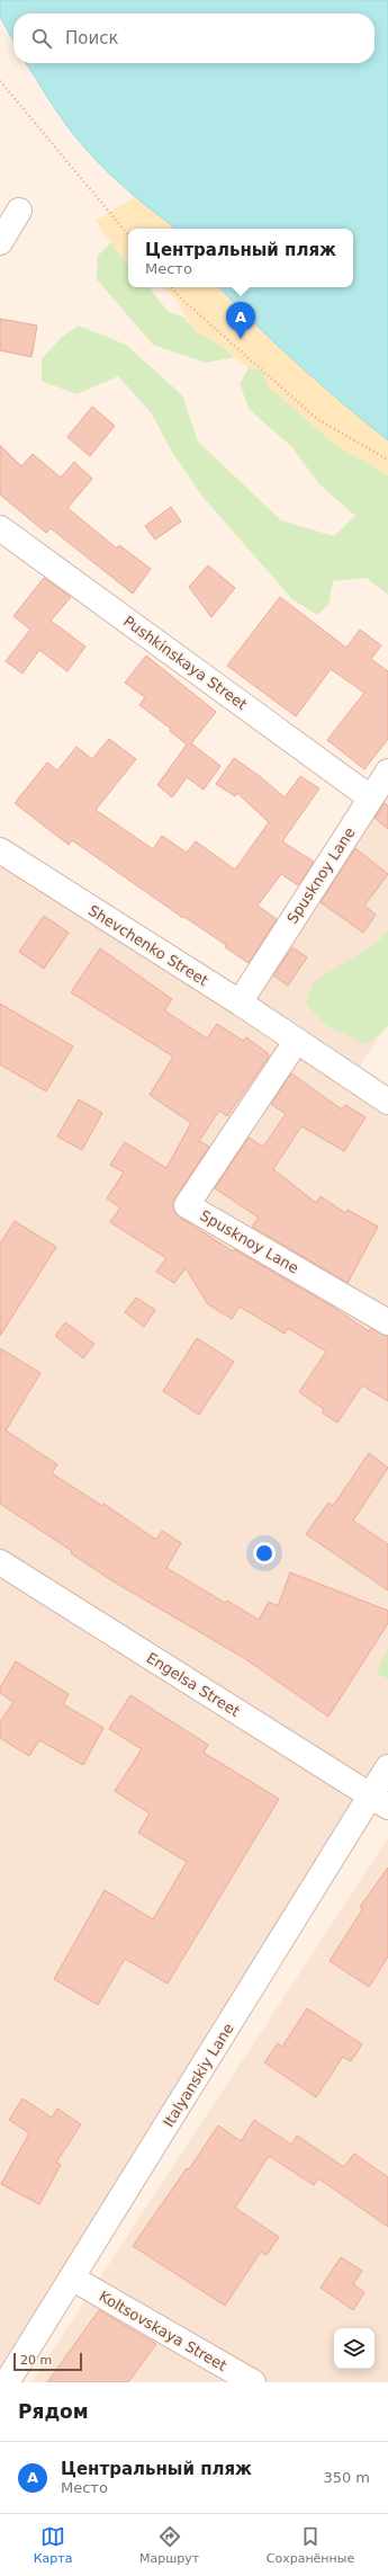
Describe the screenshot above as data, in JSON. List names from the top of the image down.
{
  "streets": {
    "street": [
      "Pushkinskaya Street",
      "Spusknoy Lane",
      "Shevchenko Street",
      "Engelsa Street",
      "Italyanskiy Lane",
      "Koltsovskaya Street"
    ]
  },
  "crossings": [
    ["Pushkinskaya Street", "Spusknoy Lane"],
    ["Spusknoy Lane", "Shevchenko Street"],
    ["Engelsa Street", "Italyanskiy Lane"],
    ["Italyanskiy Lane", "Koltsovskaya Street"]
  ],
  "scale_bar": "20 m",
  "page": {
    "search": "Поиск",
    "popup": ["Центральный пляж", "Место"],
    "pins": "A",
    "scale": "20 m",
    "heading": "Рядом",
    "list": [
      {
        "mark": "A",
        "name": "Центральный пляж",
        "note": "Место",
        "value": "350 m"
      }
    ],
    "nav": ["Карта", "Маршрут", "Сохранённые"]
  }
}
